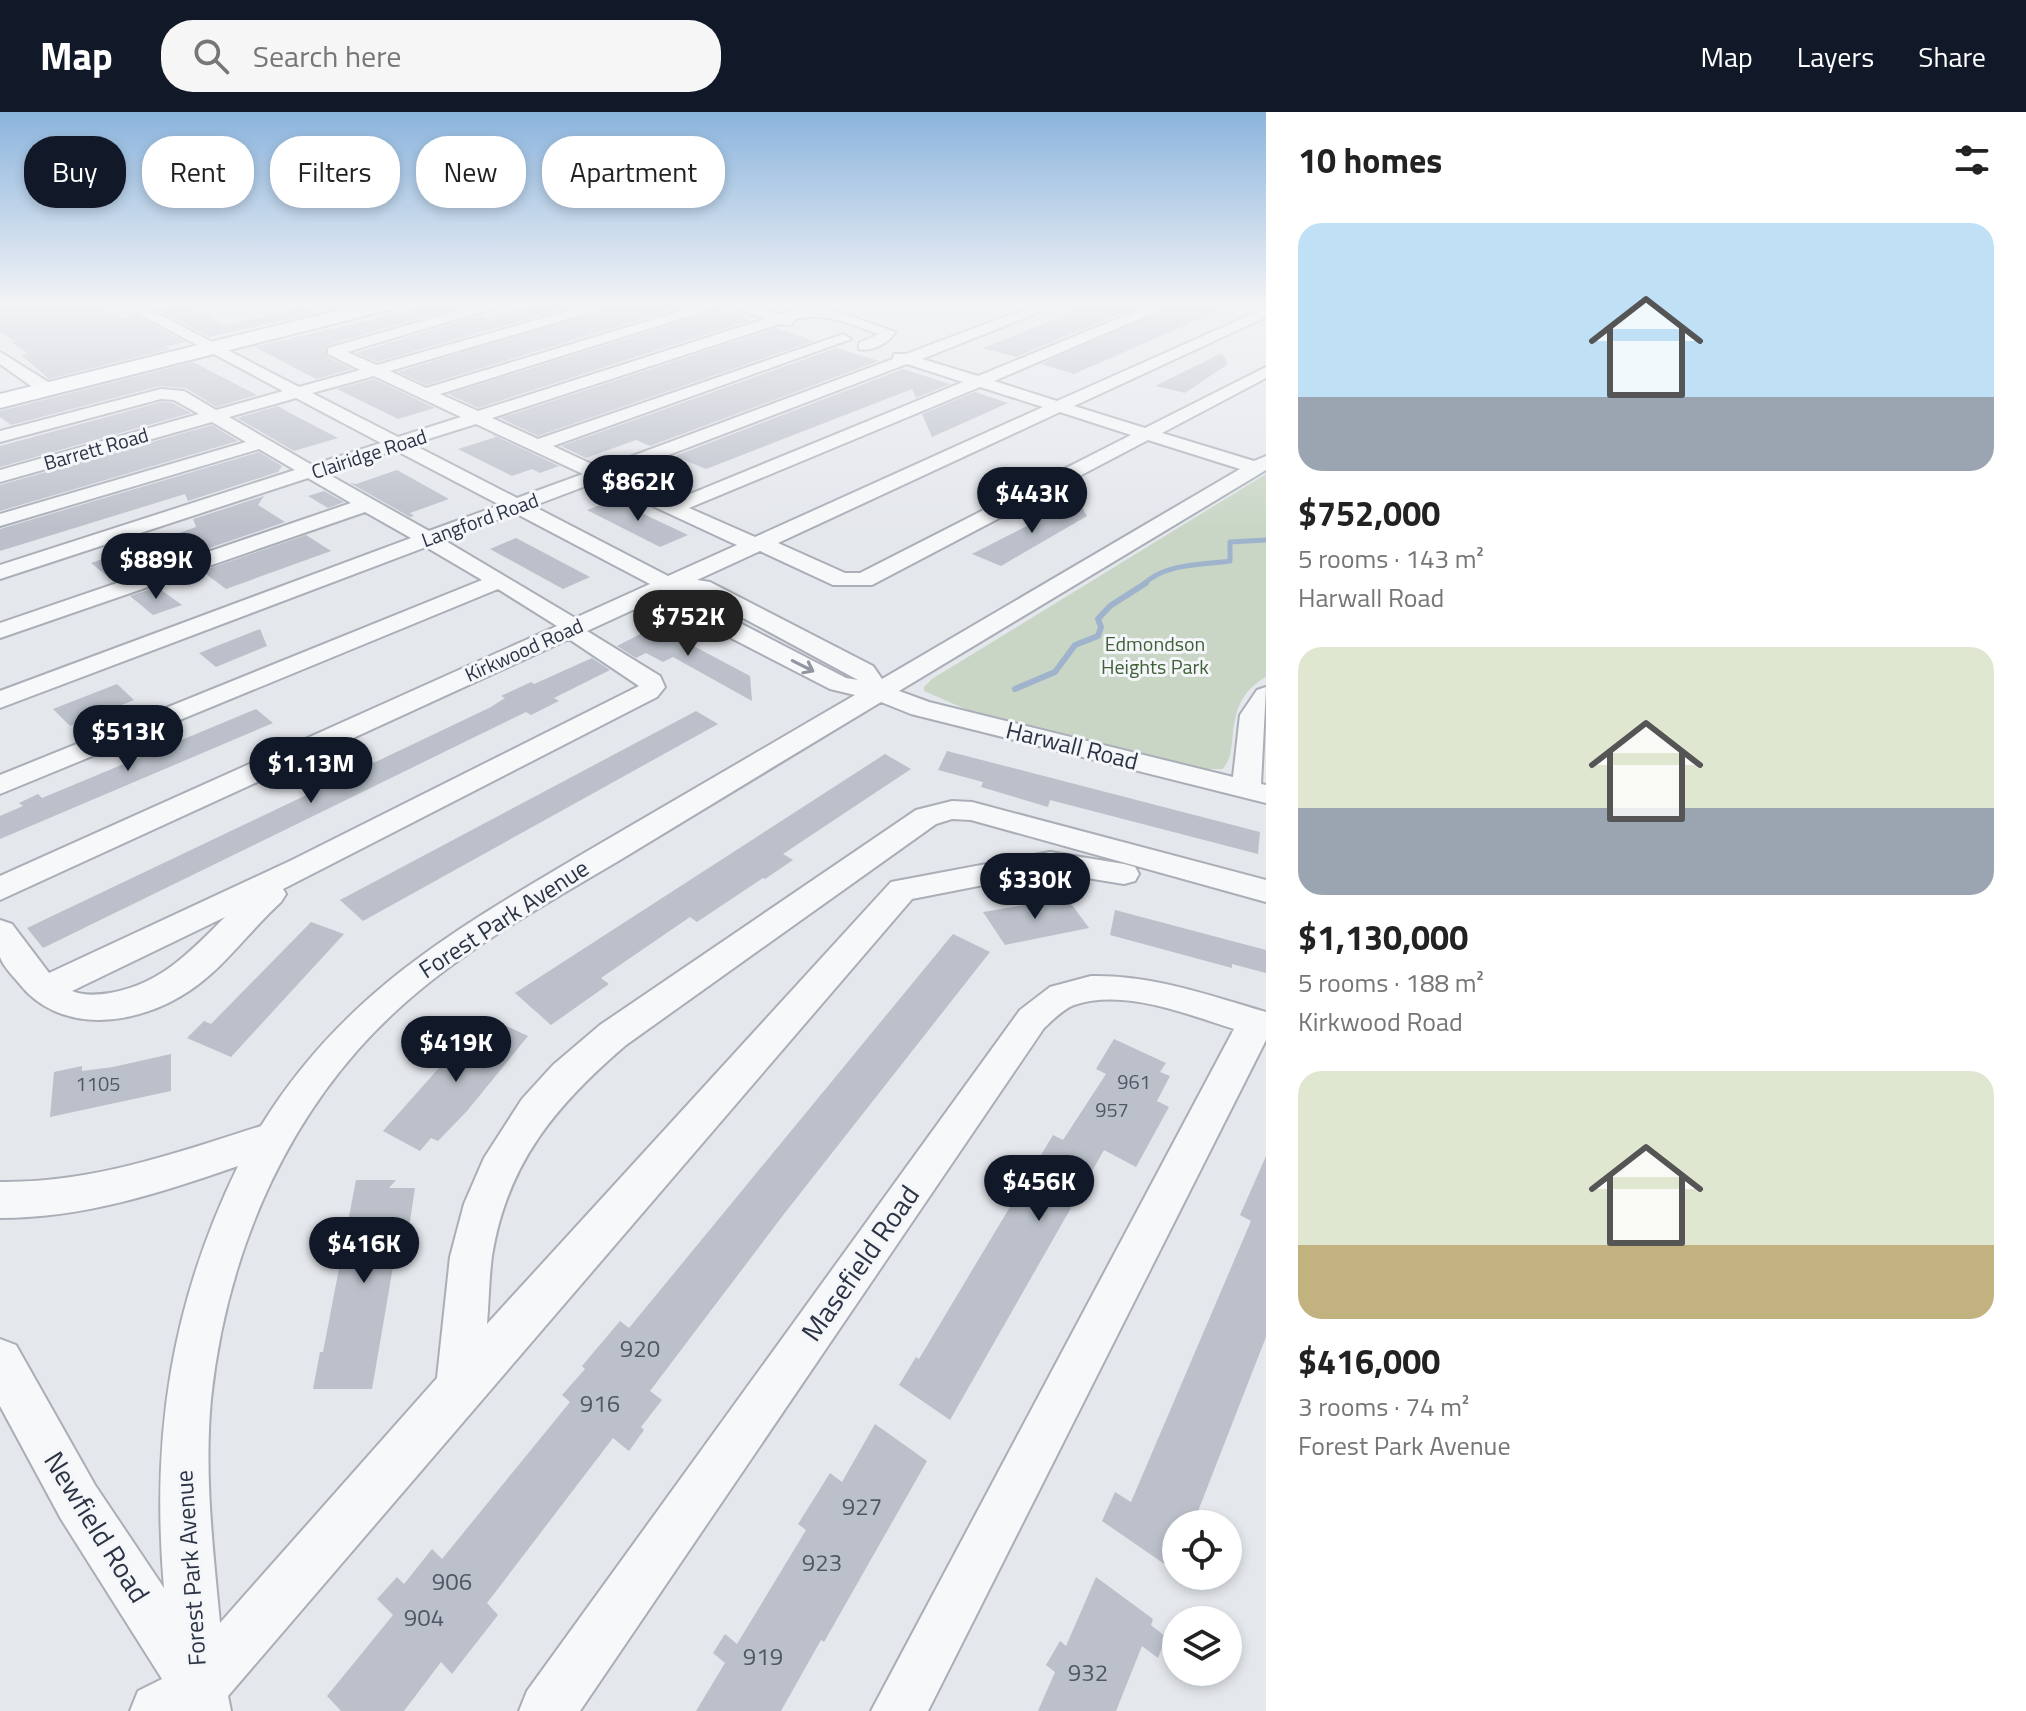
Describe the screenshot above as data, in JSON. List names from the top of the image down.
{
  "streets": {
    "street": [
      "Barrett Road",
      "Clairidge Road",
      "Langford Road",
      "Kirkwood Road",
      "Harwall Road",
      "Forest Park Avenue",
      "Masefield Road",
      "Newfield Road"
    ]
  },
  "crossings": [
    ["Barrett Road", "Harwall Road"],
    ["Clairidge Road", "Harwall Road"],
    ["Langford Road", "Harwall Road"],
    ["Kirkwood Road", "Harwall Road"],
    ["Harwall Road", "Forest Park Avenue"],
    ["Forest Park Avenue", "Newfield Road"]
  ],
  "parks": ["Edmondson Heights Park"],
  "house_numbers": [
    "961",
    "1105",
    "957",
    "920",
    "916",
    "927",
    "923",
    "906",
    "904",
    "919",
    "932"
  ],
  "page": {
    "header": "Map",
    "search": "Search here",
    "nav": ["Map", "Layers", "Share"],
    "heading": "10 homes",
    "chip": [
      "Buy",
      "Rent",
      "Filters",
      "New",
      "Apartment"
    ],
    "list": [
      {
        "name": "$752,000",
        "note": "5 rooms · 143 m² · Harwall Road"
      },
      {
        "name": "$1,130,000",
        "note": "5 rooms · 188 m² · Kirkwood Road"
      },
      {
        "name": "$416,000",
        "note": "3 rooms · 74 m² · Forest Park Avenue"
      }
    ],
    "price": [
      "$862K",
      "$443K",
      "$889K",
      "$752K",
      "$513K",
      "$1.13M",
      "$330K",
      "$419K",
      "$456K",
      "$416K"
    ]
  }
}
